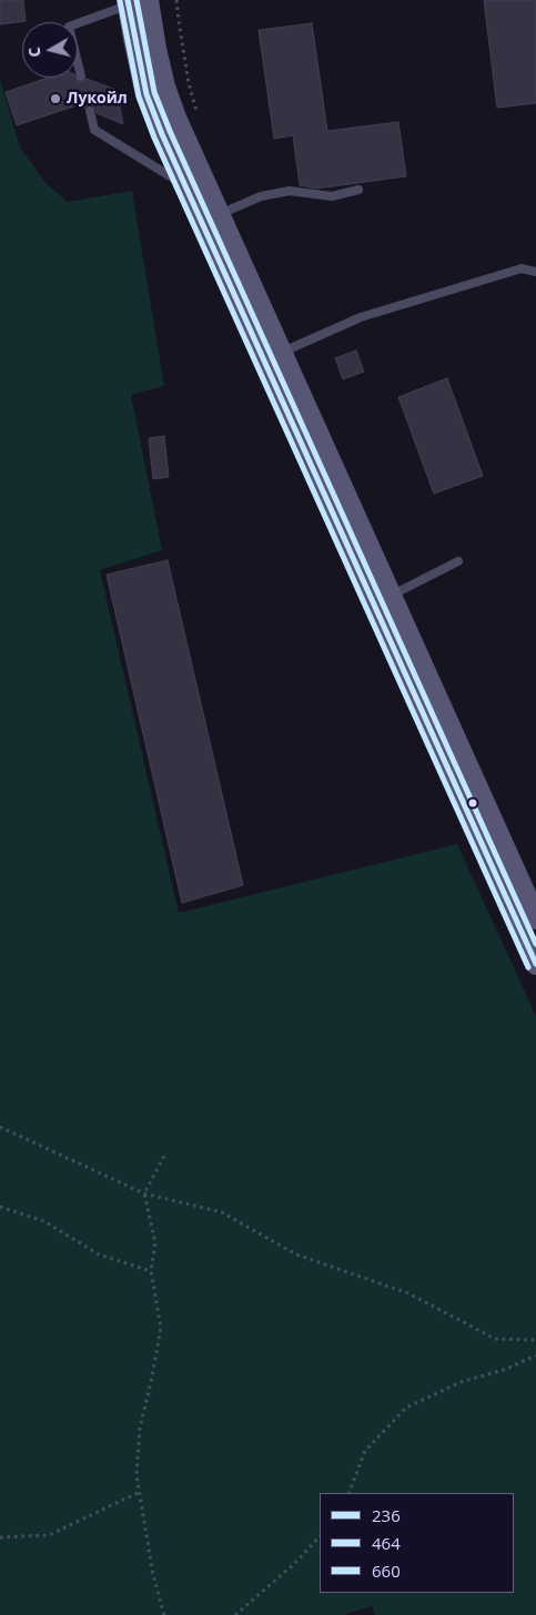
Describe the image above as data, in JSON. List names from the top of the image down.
{
  "places": ["Лукойл"],
  "lines": ["transit line 236", "transit line 660", "transit line 464"],
  "legend": ["236", "464", "660"],
  "north": "left"
}
